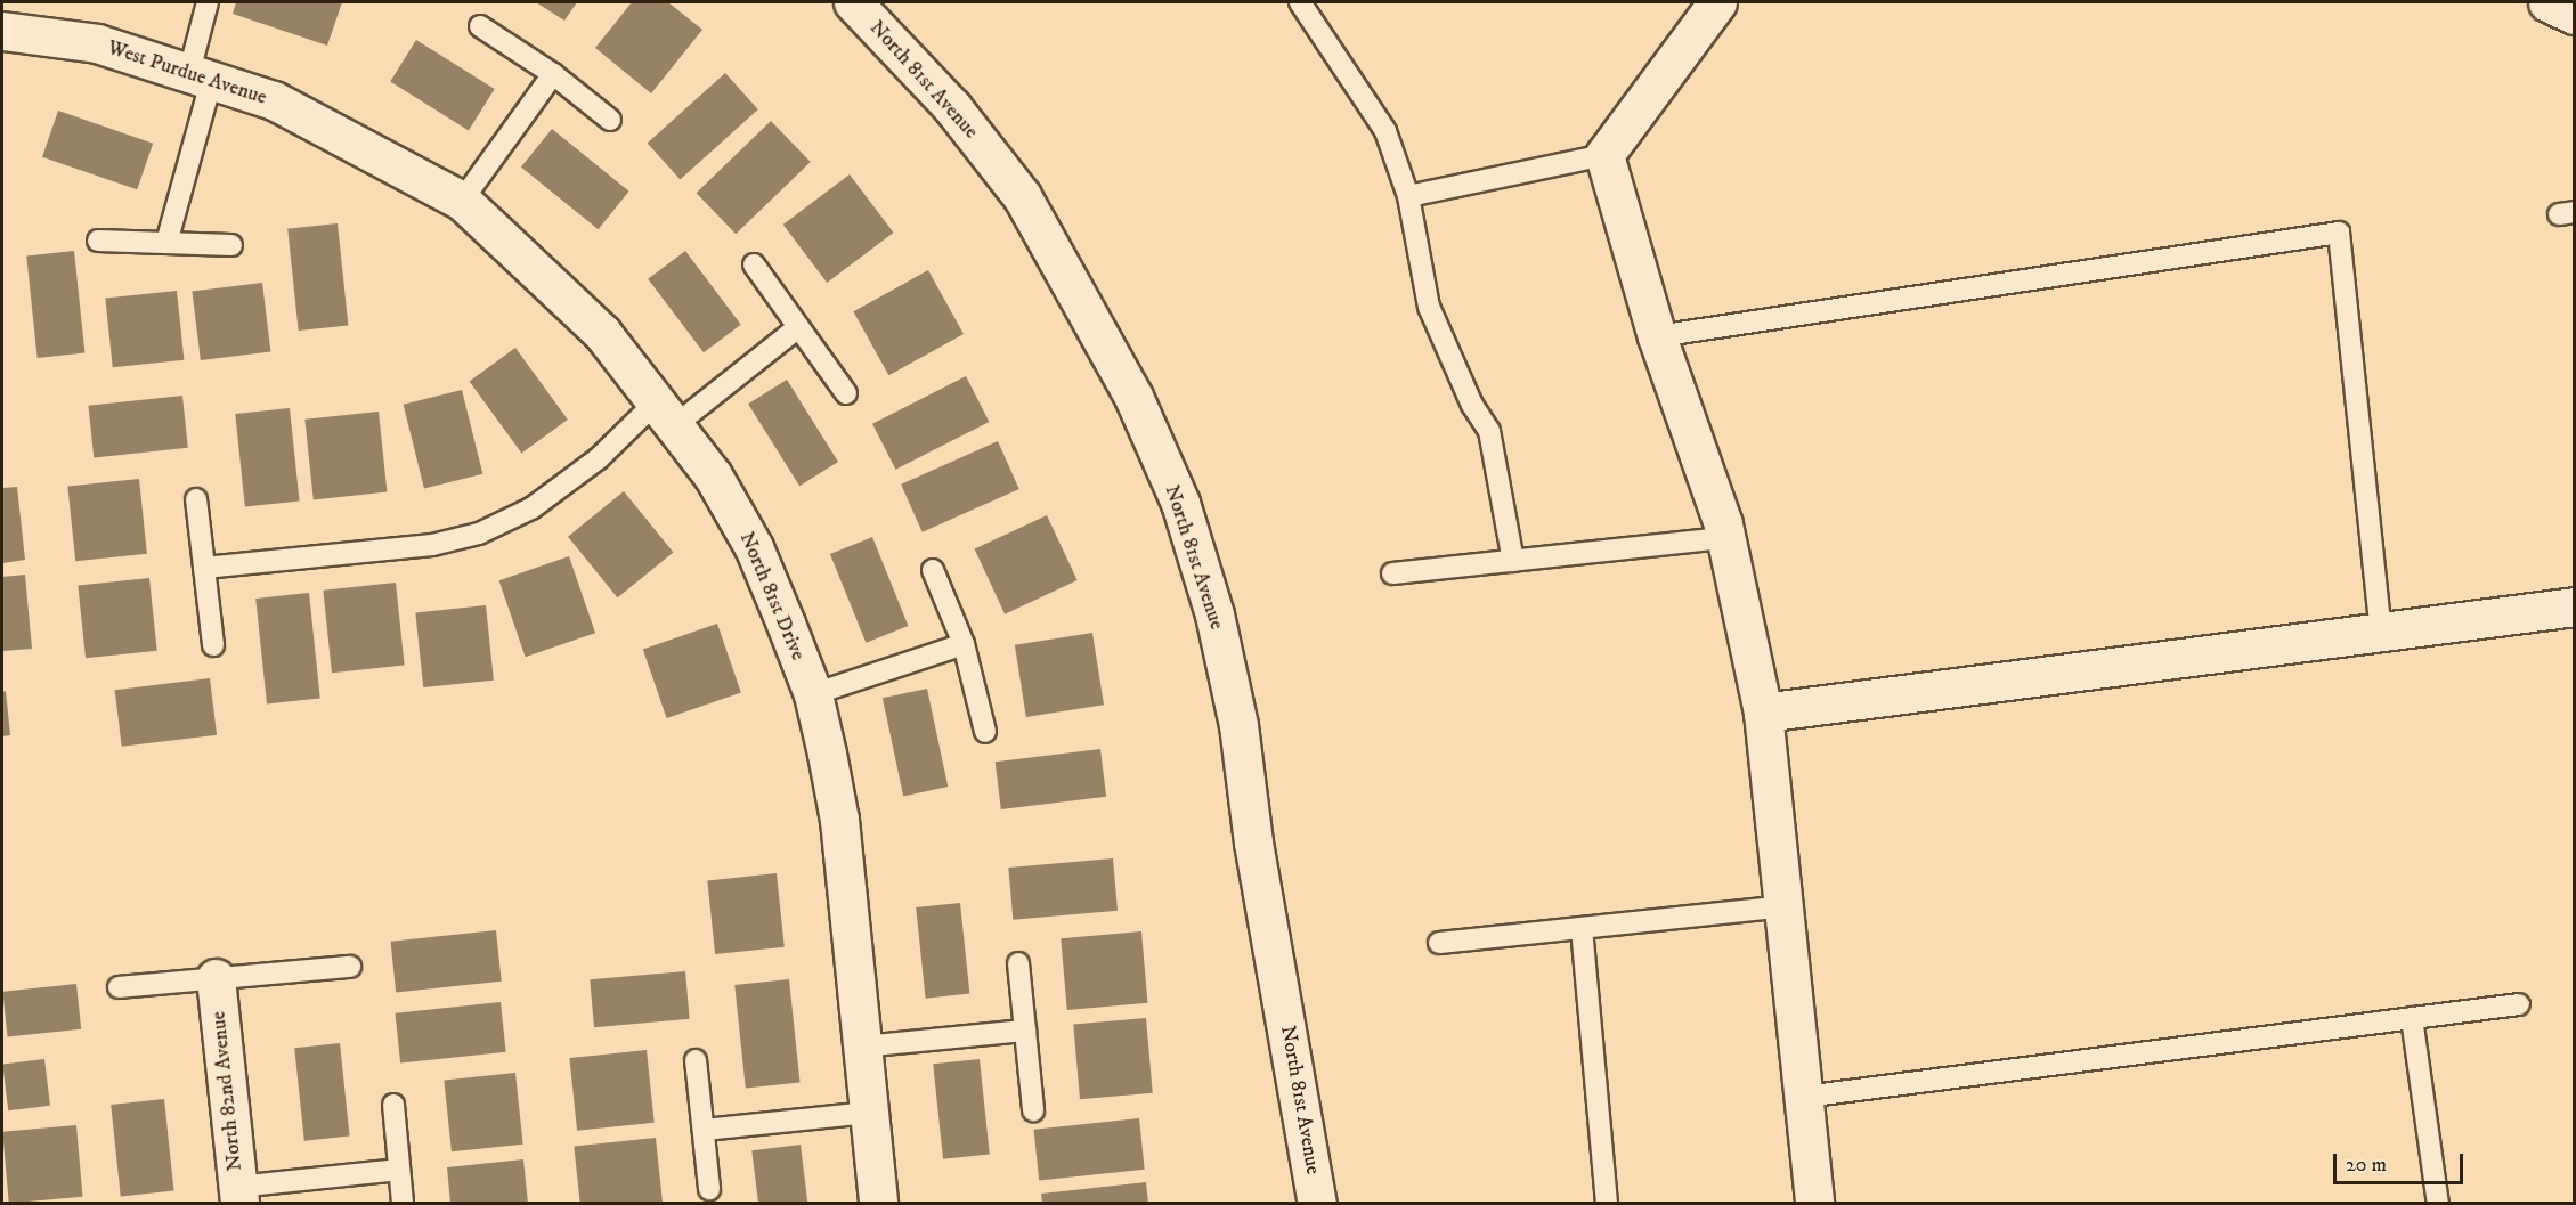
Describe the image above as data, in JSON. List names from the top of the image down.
{
  "streets": {
    "street": [
      "West Purdue Avenue",
      "North 81st Avenue",
      "North 81st Drive",
      "North 82nd Avenue"
    ]
  },
  "crossings": [
    ["West Purdue Avenue", "North 81st Drive"]
  ],
  "scale_bar": "20 m"
}
